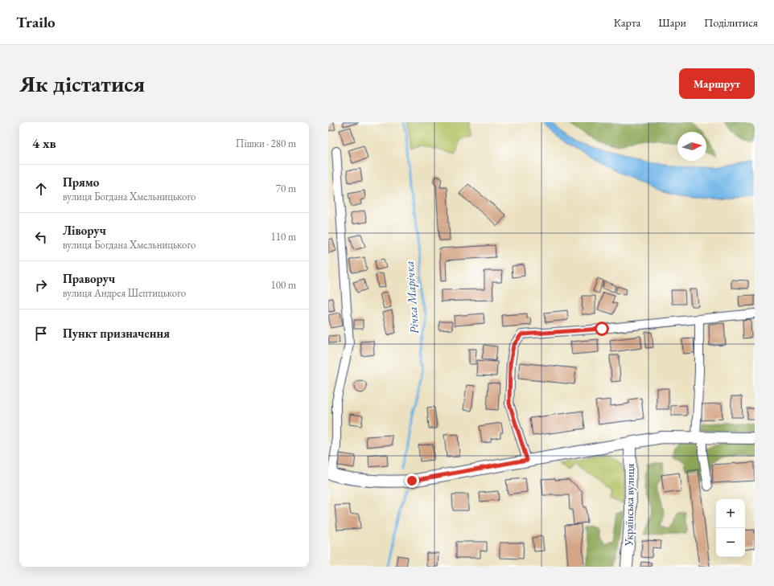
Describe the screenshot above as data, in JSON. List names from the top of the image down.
{
  "streets": {
    "street": ["Українська вулиця"]
  },
  "water": ["Річка Марічка"],
  "north": "right",
  "page": {
    "header": "Trailo",
    "nav": ["Карта", "Шари", "Поділитися"],
    "buttons": "Маршрут",
    "title": "Як дістатися",
    "heading": ["4 хв", "Пішки · 280 m"],
    "list": [
      ["Прямо", "вулиця Богдана Хмельницького", "70 m"],
      ["Ліворуч", "вулиця Богдана Хмельницького", "110 m"],
      ["Праворуч", "вулиця Андрея Шептицького", "100 m"],
      "Пункт призначення"
    ],
    "map_buttons": ["+", "−"]
  }
}
